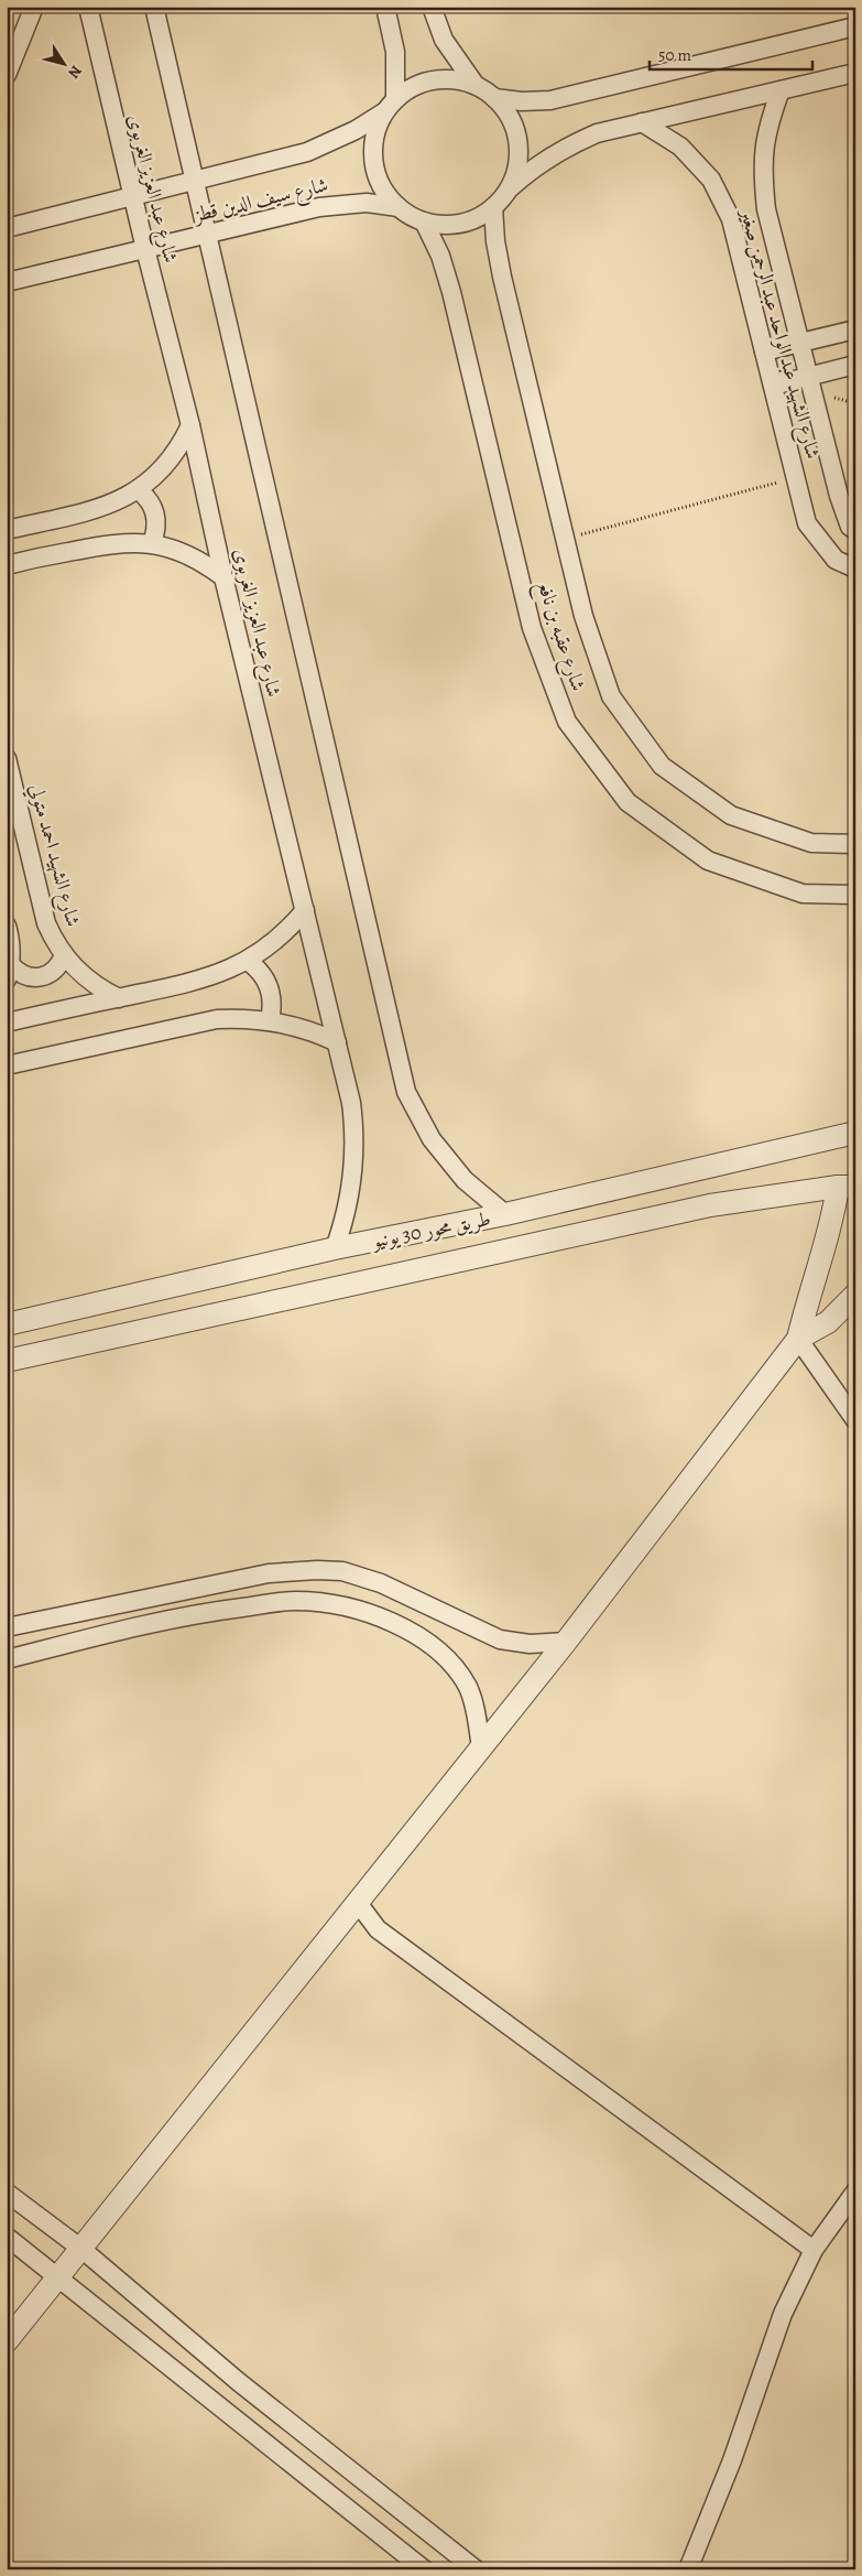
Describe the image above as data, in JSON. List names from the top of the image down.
{
  "streets": {
    "street": [
      "شارع عبد العزيز الغربوى",
      "شارع سيف الدين قطز",
      "شارع الشهيد عبد الواحد عبد الرحمن صغير",
      "شارع عقبه بن نافع",
      "شارع الشهيد احمد متولي",
      "طريق محور 30 يونيو"
    ]
  },
  "crossings": [
    ["شارع عبد العزيز الغربوى", "شارع سيف الدين قطز"],
    ["شارع عبد العزيز الغربوى", "طريق محور 30 يونيو"],
    ["شارع سيف الدين قطز", "شارع عقبه بن نافع"]
  ],
  "scale_bar": "50 m",
  "north": "bottom right"
}
